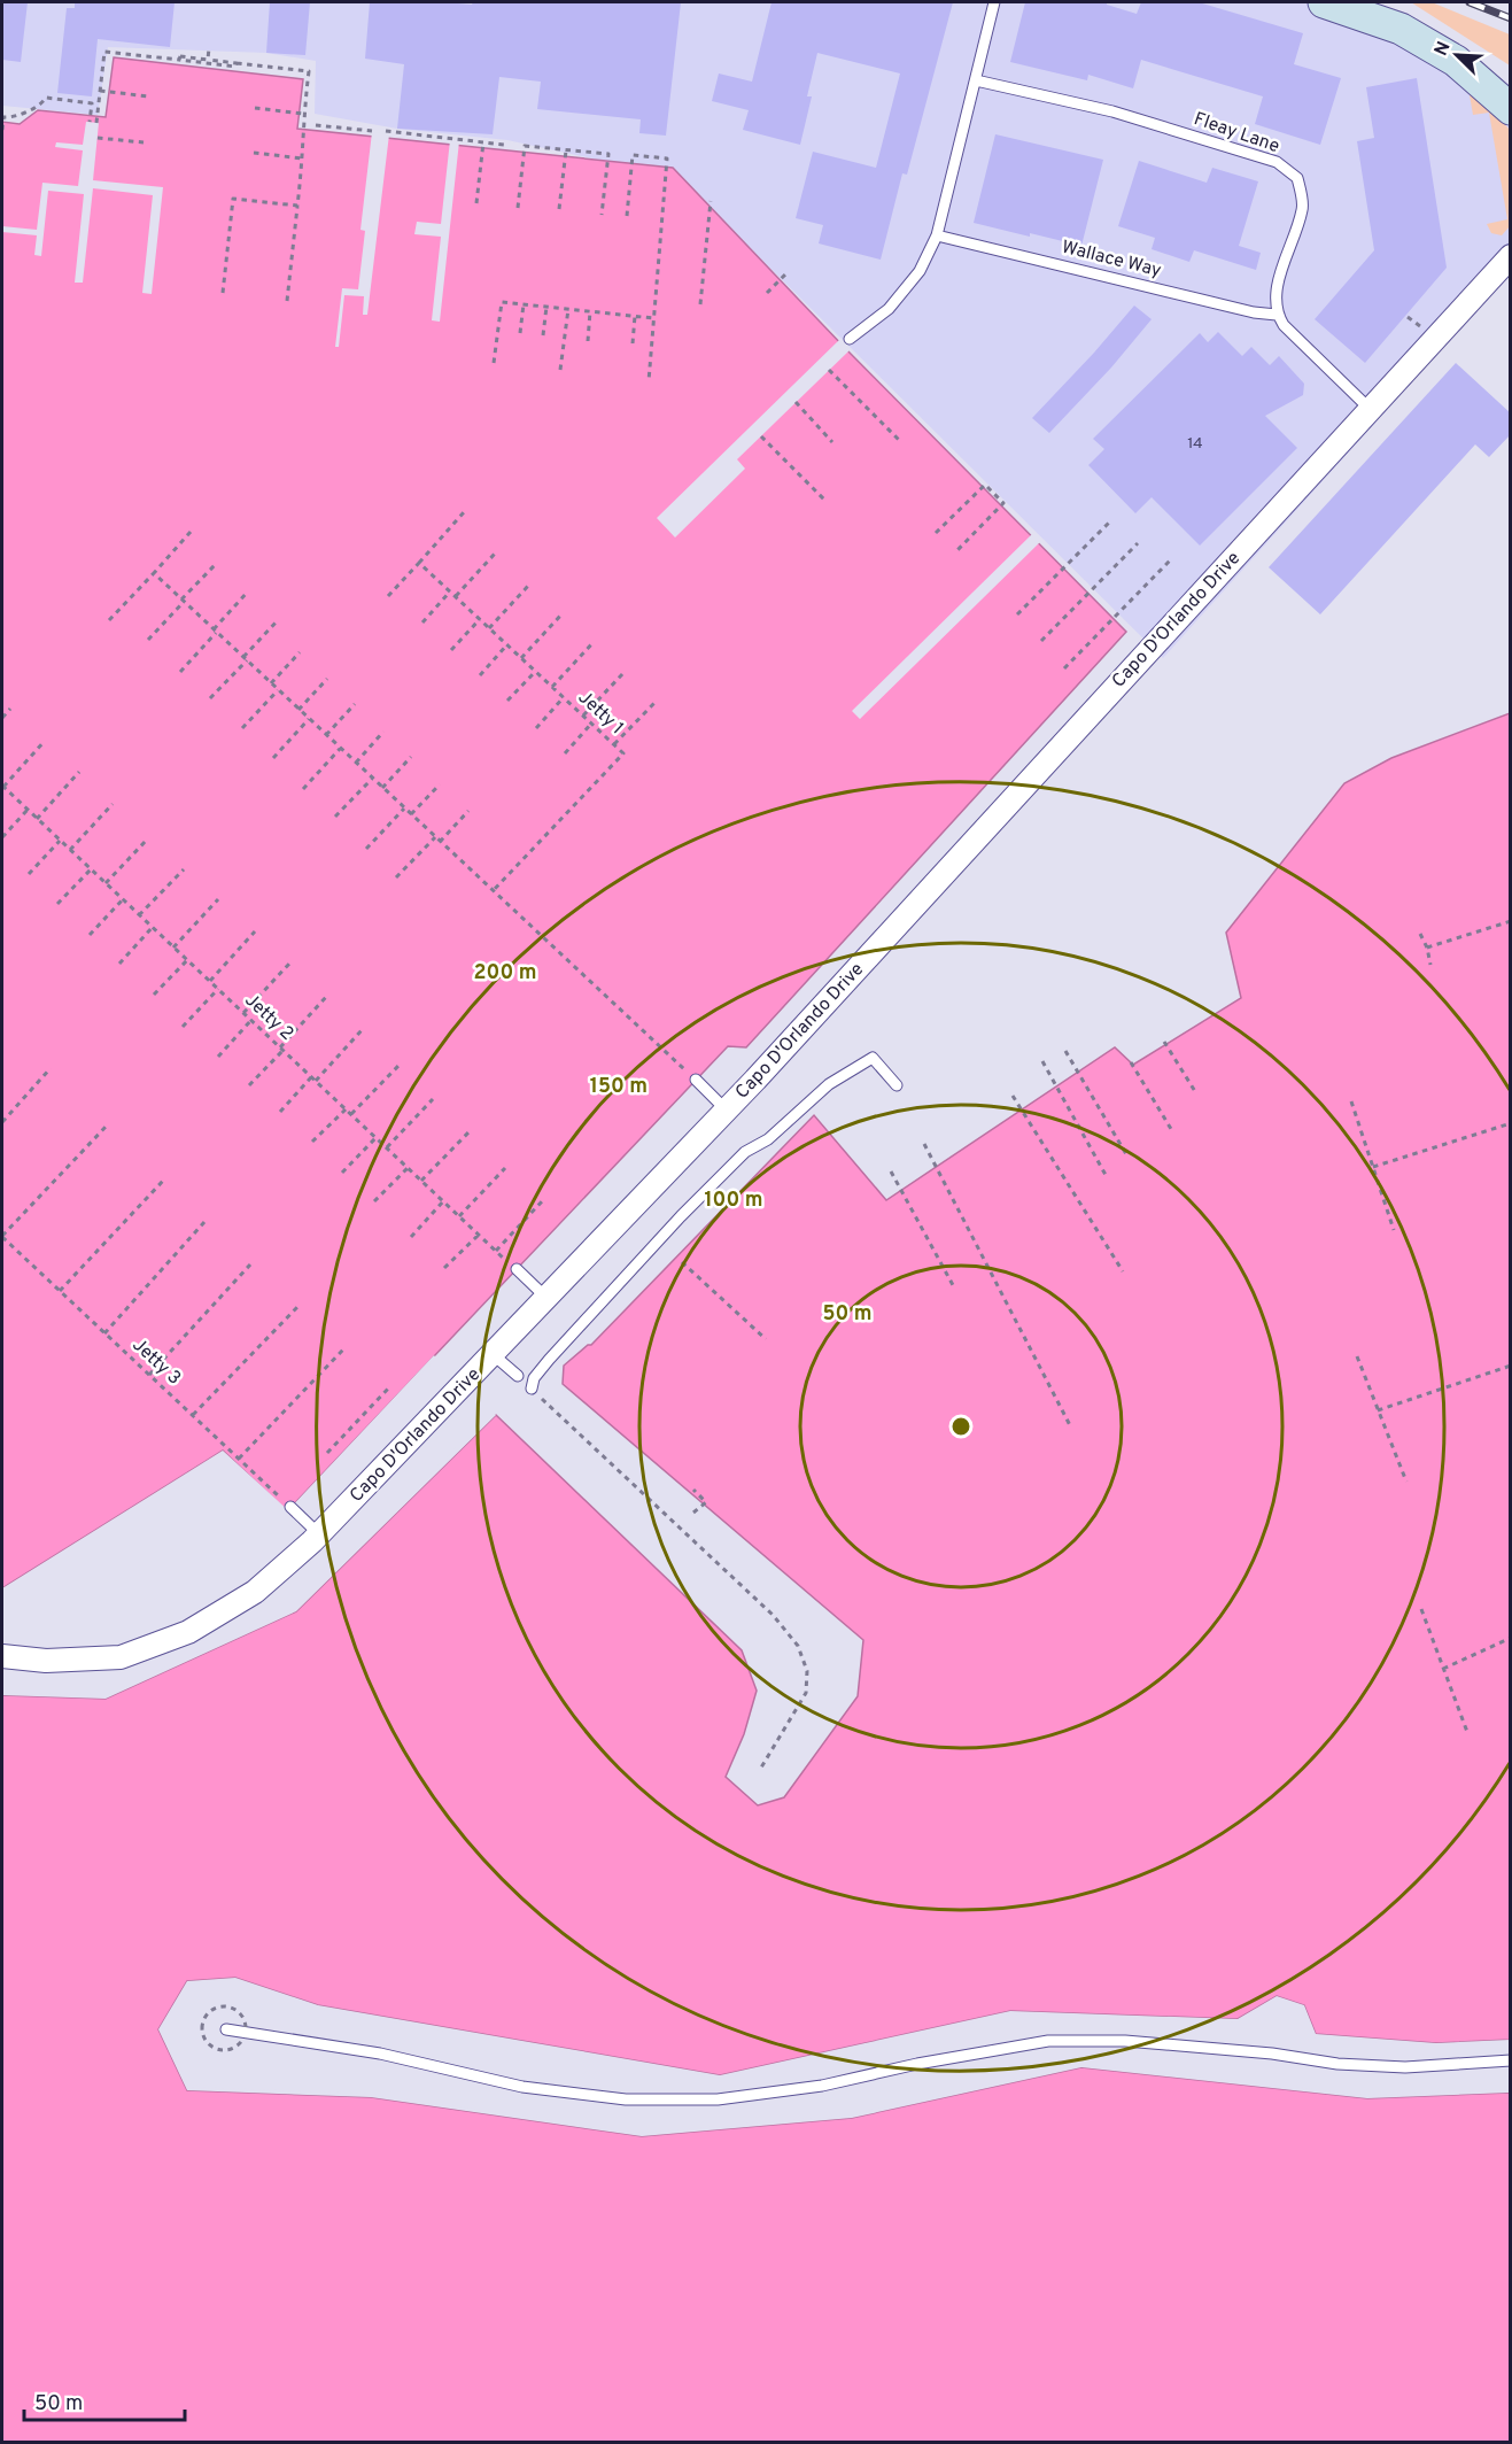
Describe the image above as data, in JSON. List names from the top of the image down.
{
  "streets": {
    "street": ["Capo D'Orlando Drive"],
    "lane": ["Fleay Lane", "Wallace Way"],
    "path": ["Jetty 1", "Jetty 2", "Jetty 3"]
  },
  "crossings": [
    ["Fleay Lane", "Wallace Way"]
  ],
  "house_numbers": ["14"],
  "scale_bar": "50 m",
  "north": "top left",
  "rings": [
    "200 m",
    "150 m",
    "100 m",
    "50 m"
  ]
}
